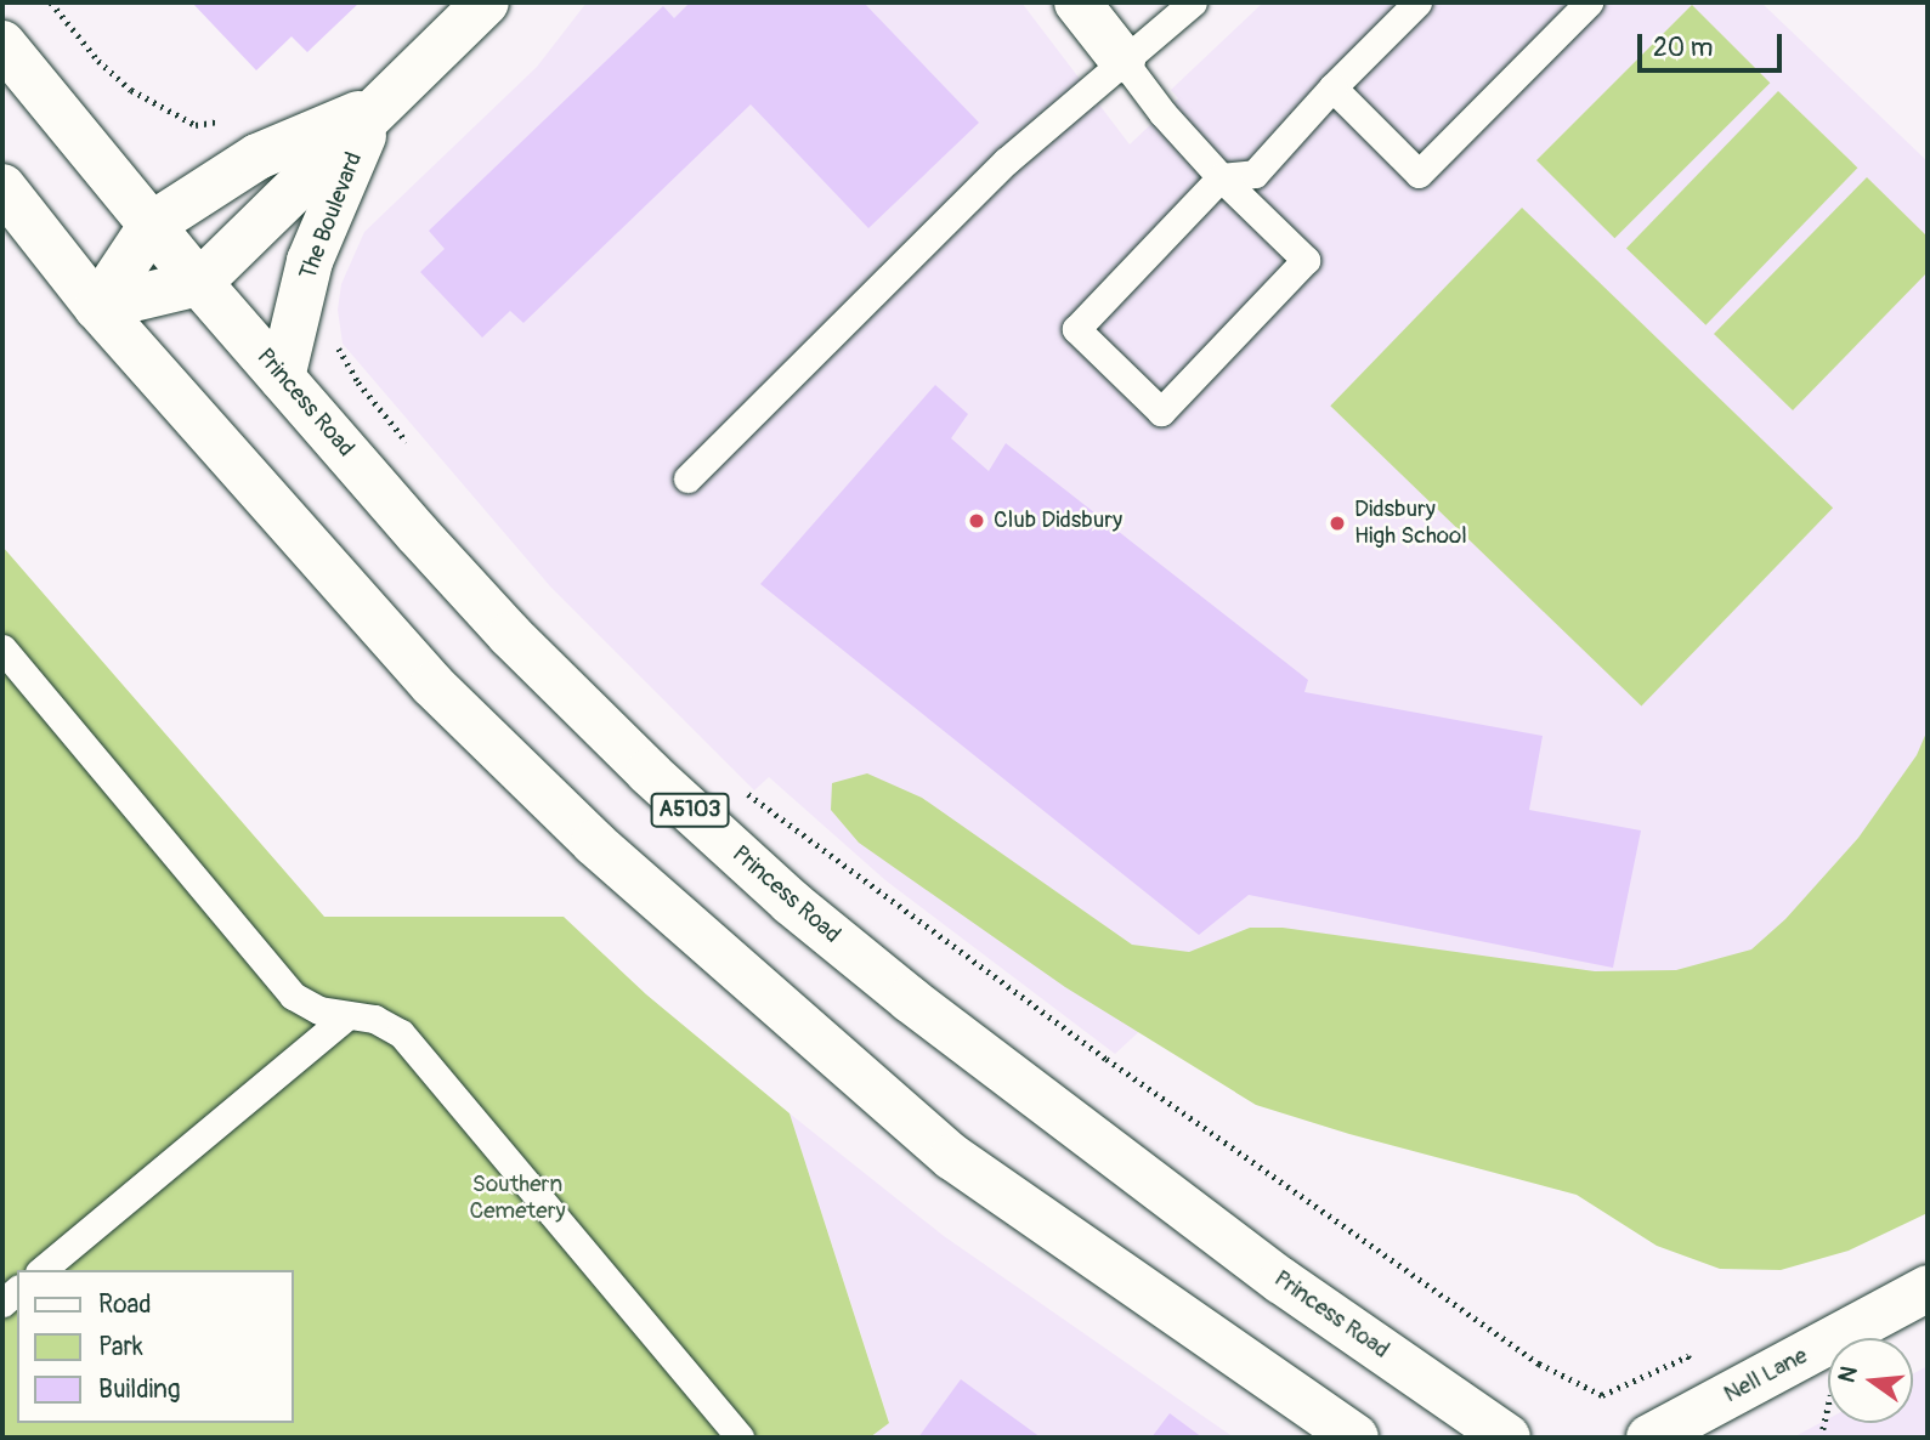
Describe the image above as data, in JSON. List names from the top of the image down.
{
  "streets": {
    "main road": [
      "The Boulevard",
      "Princess Road",
      "A5103",
      "Nell Lane"
    ]
  },
  "crossings": [
    ["The Boulevard", "Princess Road"]
  ],
  "parks": ["Southern Cemetery"],
  "places": ["Club Didsbury", "Didsbury High School"],
  "legend": ["Road", "Park", "Building"],
  "scale_bar": "20 m",
  "north": "left"
}
